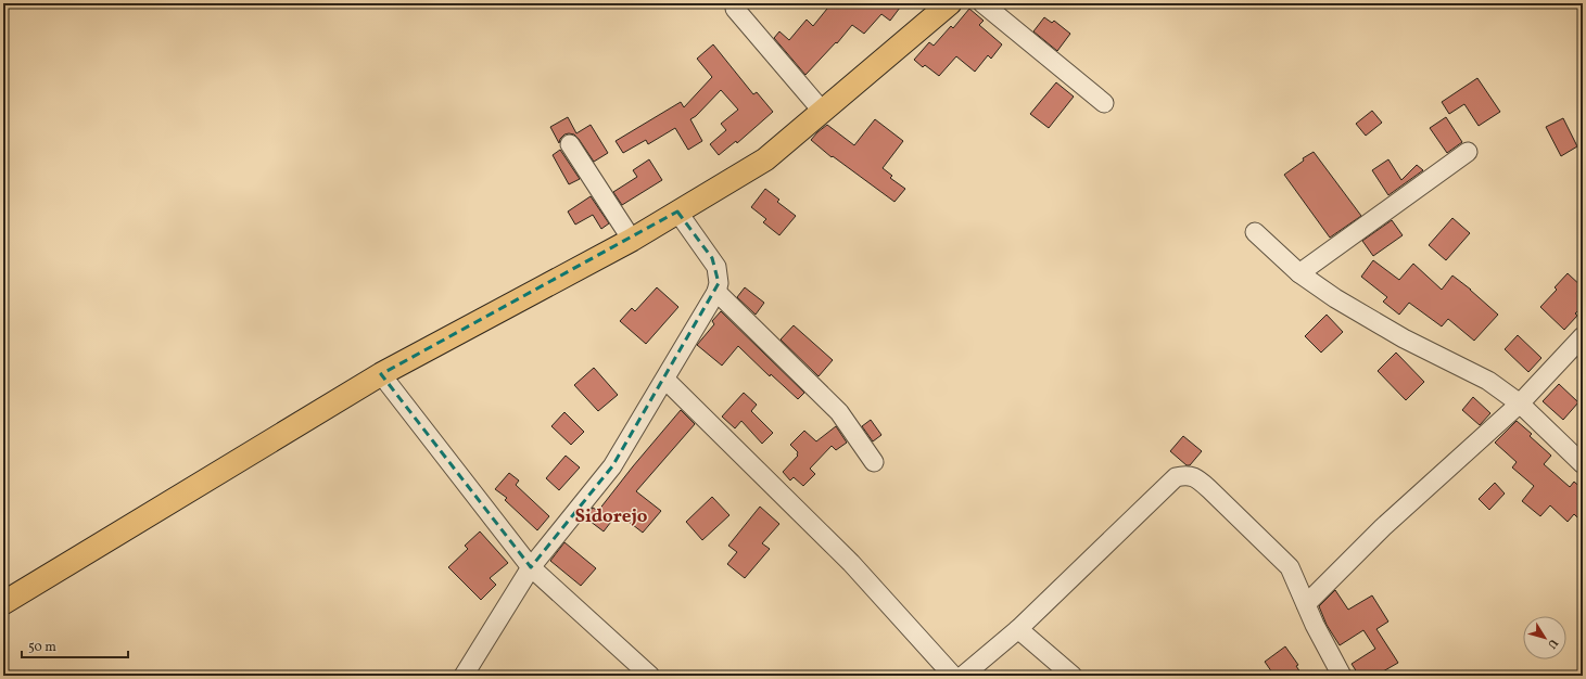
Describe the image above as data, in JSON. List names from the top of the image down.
{
  "districts": ["Sidorejo"],
  "scale_bar": "50 m",
  "north": "bottom right"
}
